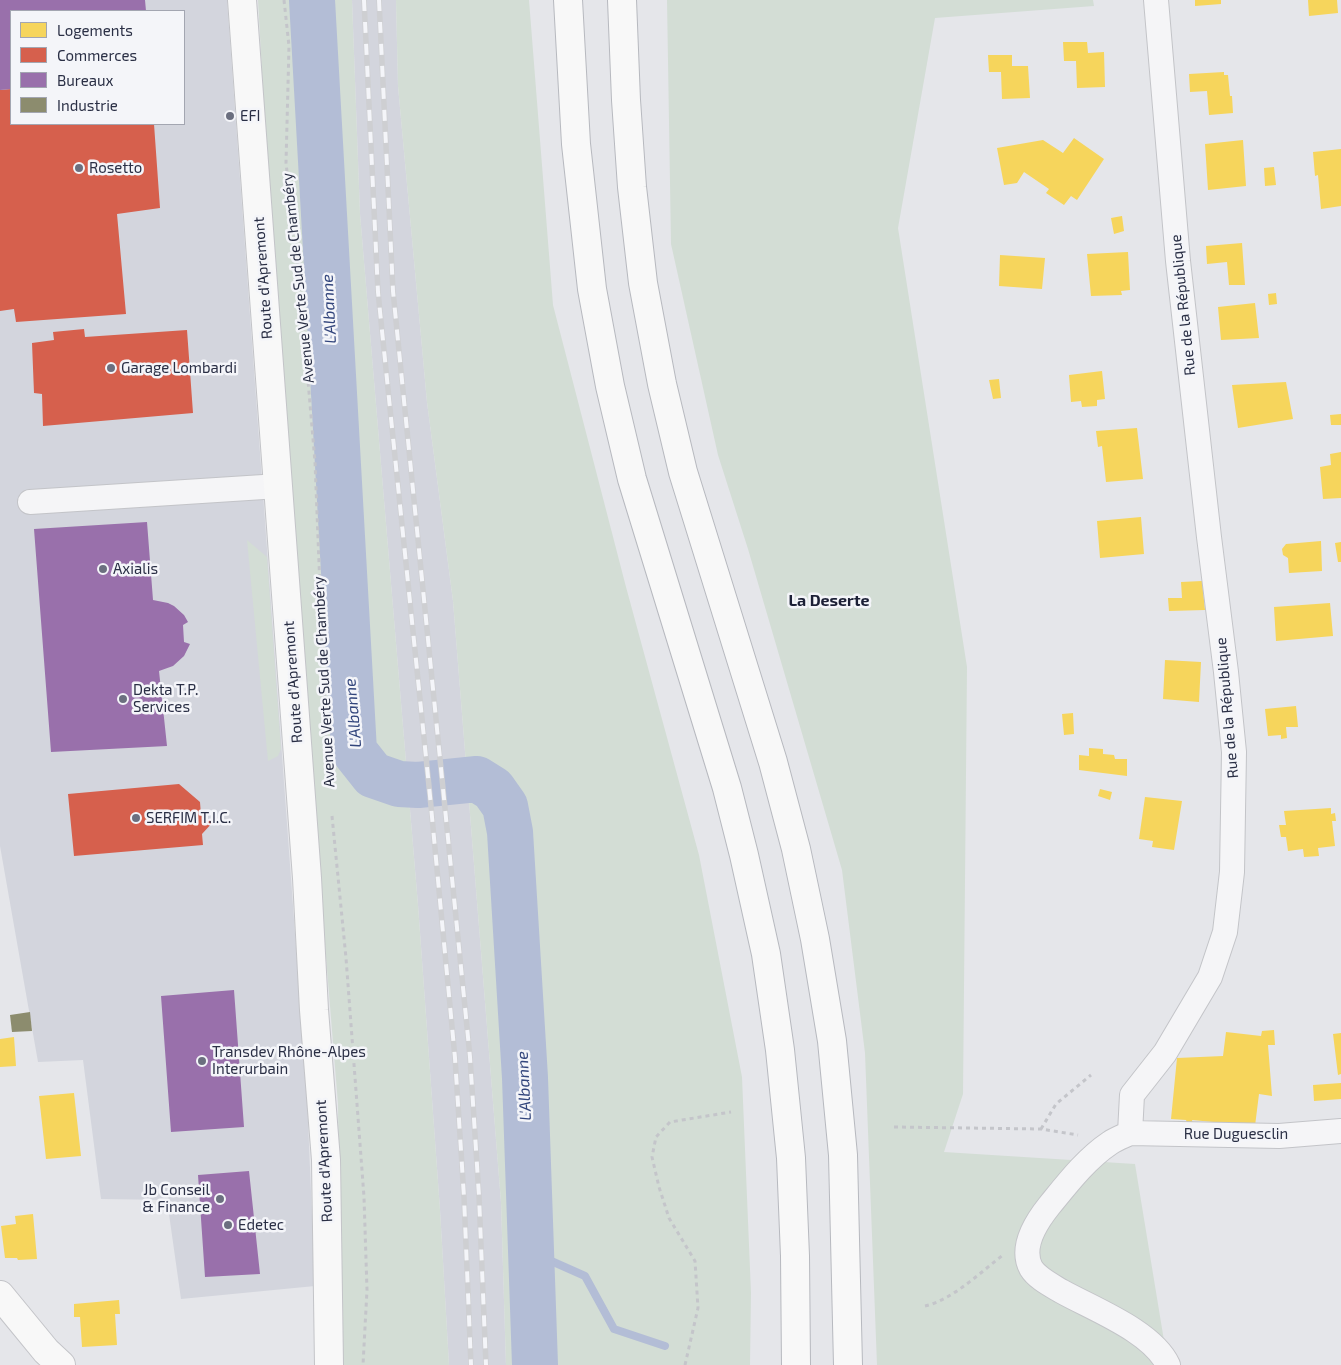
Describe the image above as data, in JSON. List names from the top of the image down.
{
  "streets": {
    "main road": ["Route d'Apremont"],
    "street": ["Rue de la République", "Rue Duguesclin"],
    "path": ["Avenue Verte Sud de Chambéry"]
  },
  "crossings": [
    ["Rue de la République", "Rue Duguesclin"]
  ],
  "districts": ["La Deserte"],
  "water": ["L'Albanne"],
  "places": [
    "EFI",
    "Rosetto",
    "Garage Lombardi",
    "Axialis",
    "Dekta T.P. Services",
    "SERFIM T.I.C.",
    "Transdev Rhône-Alpes Interurbain",
    "Jb Conseil & Finance",
    "Edetec"
  ],
  "legend": [
    "Logements",
    "Commerces",
    "Bureaux",
    "Industrie"
  ]
}
